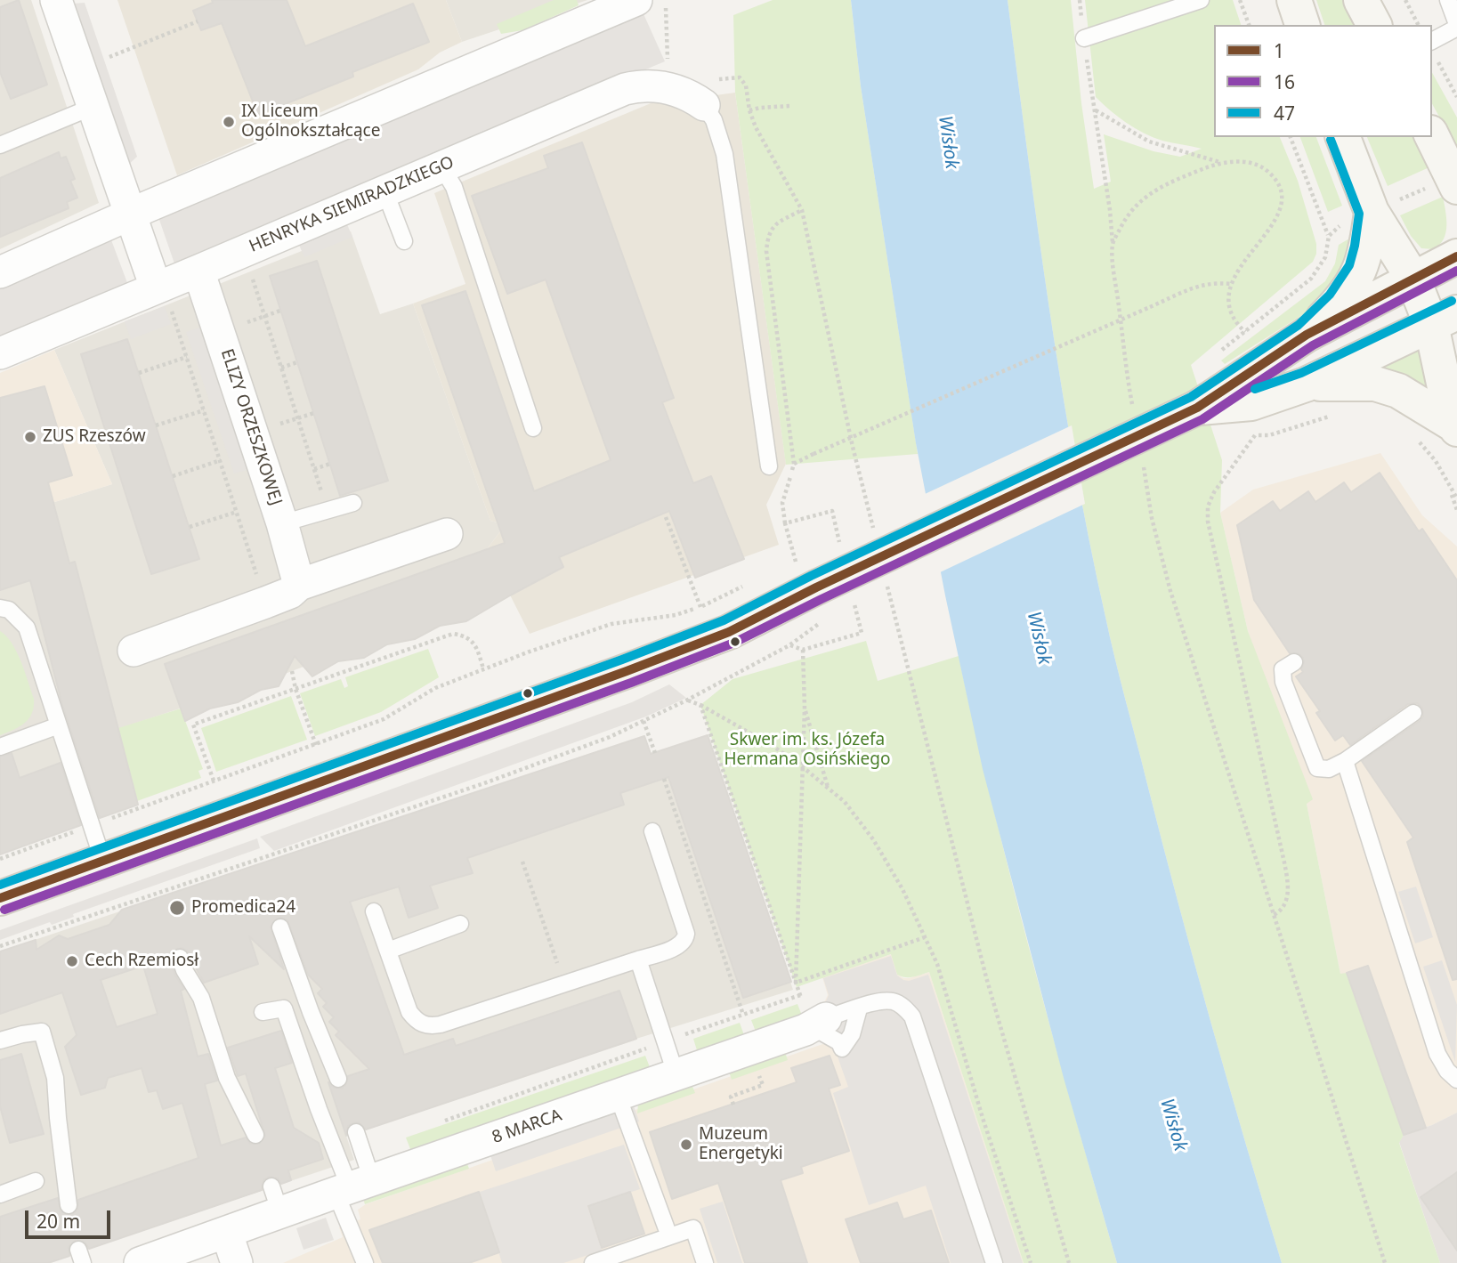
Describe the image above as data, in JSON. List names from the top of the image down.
{
  "streets": {
    "street": ["HENRYKA SIEMIRADZKIEGO", "ELIZY ORZESZKOWEJ", "8 MARCA"]
  },
  "crossings": [
    ["HENRYKA SIEMIRADZKIEGO", "ELIZY ORZESZKOWEJ"]
  ],
  "water": ["Wisłok"],
  "parks": ["Skwer im. ks. Józefa Hermana Osińskiego"],
  "places": [
    "IX Liceum Ogólnokształcące",
    "ZUS Rzeszów",
    "Promedica24",
    "Cech Rzemiosł",
    "Muzeum Energetyki"
  ],
  "lines": ["transit line 47", "transit line 1", "transit line 16"],
  "legend": ["1", "16", "47"],
  "scale_bar": "20 m"
}
